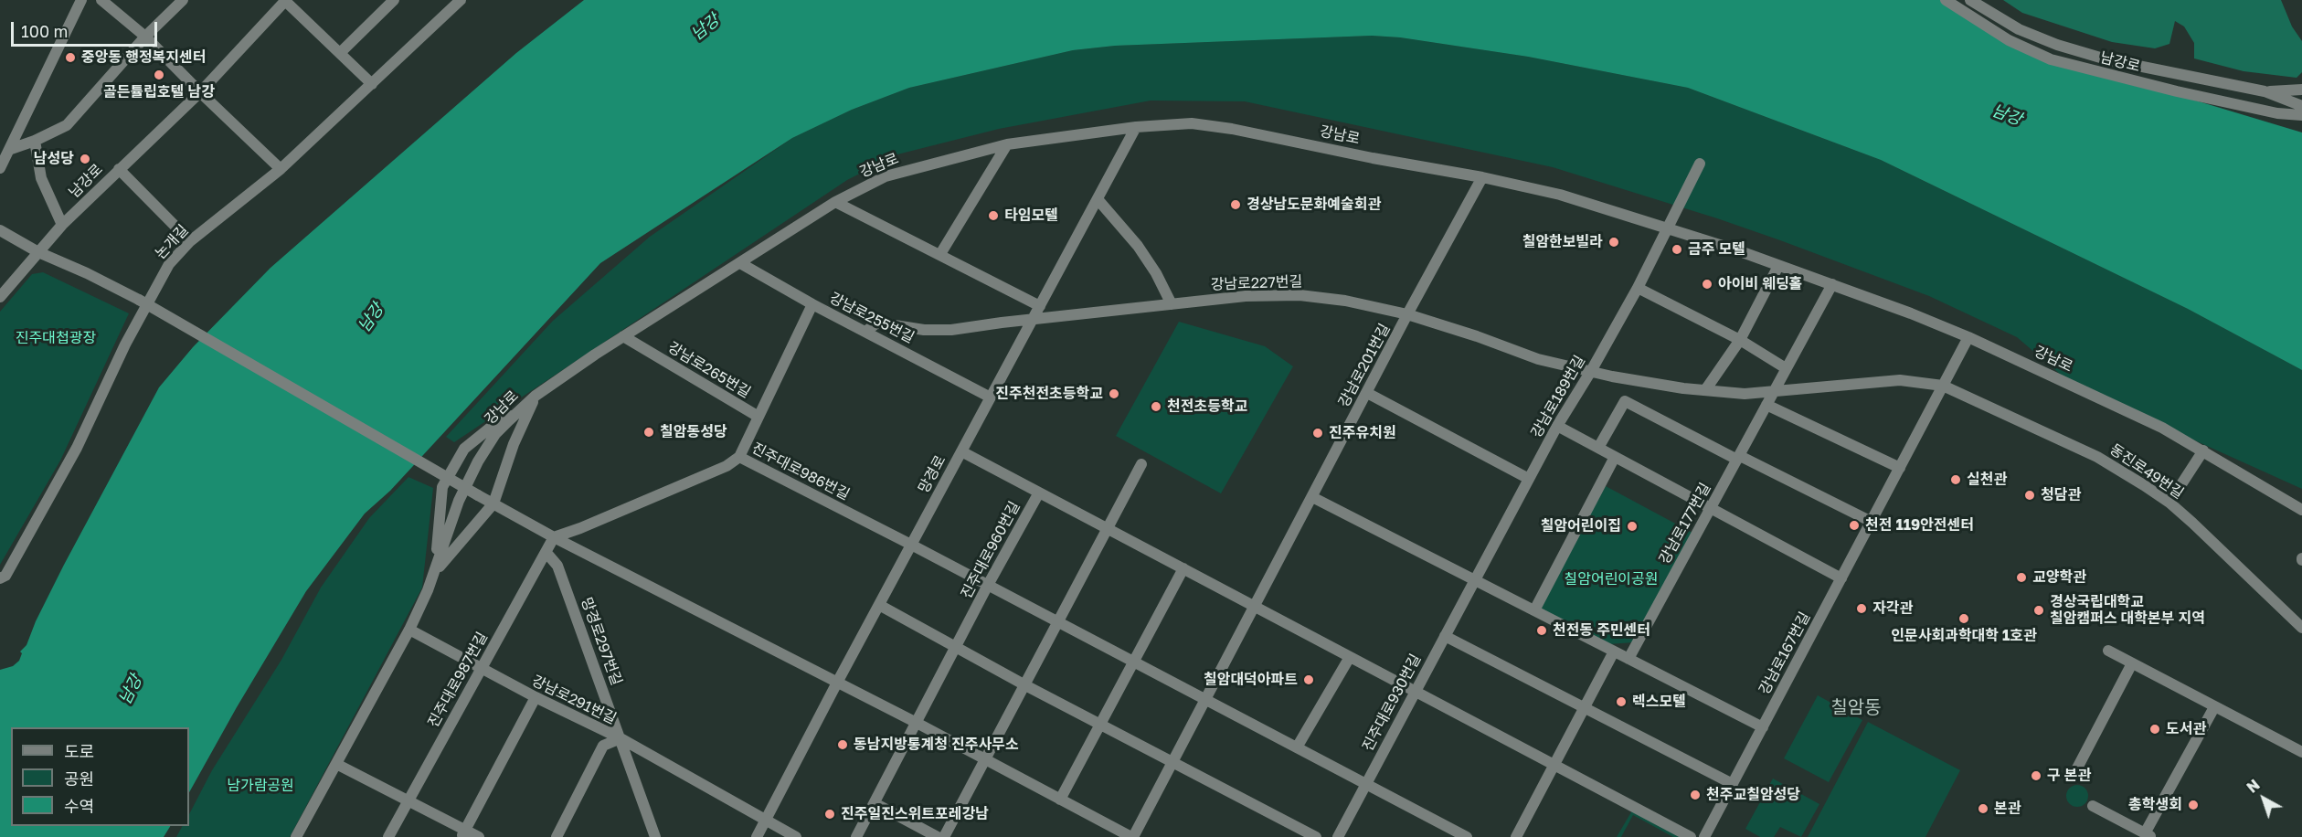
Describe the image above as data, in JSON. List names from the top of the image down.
{
  "streets": {
    "street": [
      "남강로",
      "강남로",
      "논개길",
      "강남로227번길",
      "강남로255번길",
      "강남로201번길",
      "강남로265번길",
      "강남로189번길",
      "진주대로986번길",
      "동진로49번길",
      "망경로",
      "강남로177번길",
      "진주대로960번길",
      "망경로297번길",
      "강남로167번길",
      "진주대로987번길",
      "강남로291번길",
      "진주대로930번길"
    ]
  },
  "crossings": [
    ["강남로", "강남로255번길"],
    ["강남로", "강남로201번길"],
    ["강남로", "강남로265번길"],
    ["강남로", "강남로189번길"],
    ["강남로", "망경로"],
    ["강남로", "강남로177번길"],
    ["강남로", "강남로167번길"],
    ["강남로", "강남로291번길"],
    ["강남로227번길", "강남로255번길"],
    ["강남로227번길", "강남로201번길"],
    ["강남로227번길", "강남로189번길"],
    ["강남로227번길", "동진로49번길"],
    ["강남로227번길", "망경로"],
    ["강남로255번길", "강남로265번길"],
    ["강남로255번길", "망경로"],
    ["강남로201번길", "진주대로986번길"],
    ["강남로201번길", "진주대로960번길"],
    ["강남로189번길", "진주대로930번길"],
    ["진주대로986번길", "망경로"],
    ["진주대로986번길", "진주대로960번길"],
    ["진주대로986번길", "진주대로987번길"],
    ["동진로49번길", "강남로177번길"],
    ["동진로49번길", "강남로167번길"],
    ["진주대로960번길", "진주대로930번길"],
    ["망경로297번길", "진주대로987번길"],
    ["망경로297번길", "강남로291번길"],
    ["진주대로987번길", "강남로291번길"]
  ],
  "districts": ["칠암동"],
  "water": ["남강"],
  "parks": ["진주대첩광장", "칠암어린이공원", "남가람공원"],
  "places": [
    "중앙동 행정복지센터",
    "골든튤립호텔 남강",
    "남성당",
    "경상남도문화예술회관",
    "타임모텔",
    "칠암한보빌라",
    "금주 모텔",
    "아이비 웨딩홀",
    "진주천전초등학교",
    "천전초등학교",
    "칠암동성당",
    "진주유치원",
    "실천관",
    "청담관",
    "천전 119안전센터",
    "칠암어린이집",
    "교양학관",
    "자각관",
    "경상국립대학교 칠암캠퍼스 대학본부 지역",
    "인문사회과학대학 1호관",
    "천전동 주민센터",
    "칠암대덕아파트",
    "렉스모텔",
    "도서관",
    "동남지방통계청 진주사무소",
    "구 본관",
    "천주교칠암성당",
    "총학생회",
    "본관",
    "진주일진스위트포레강남"
  ],
  "legend": ["도로", "공원", "수역"],
  "scale_bar": "100 m",
  "north": "top left"
}
